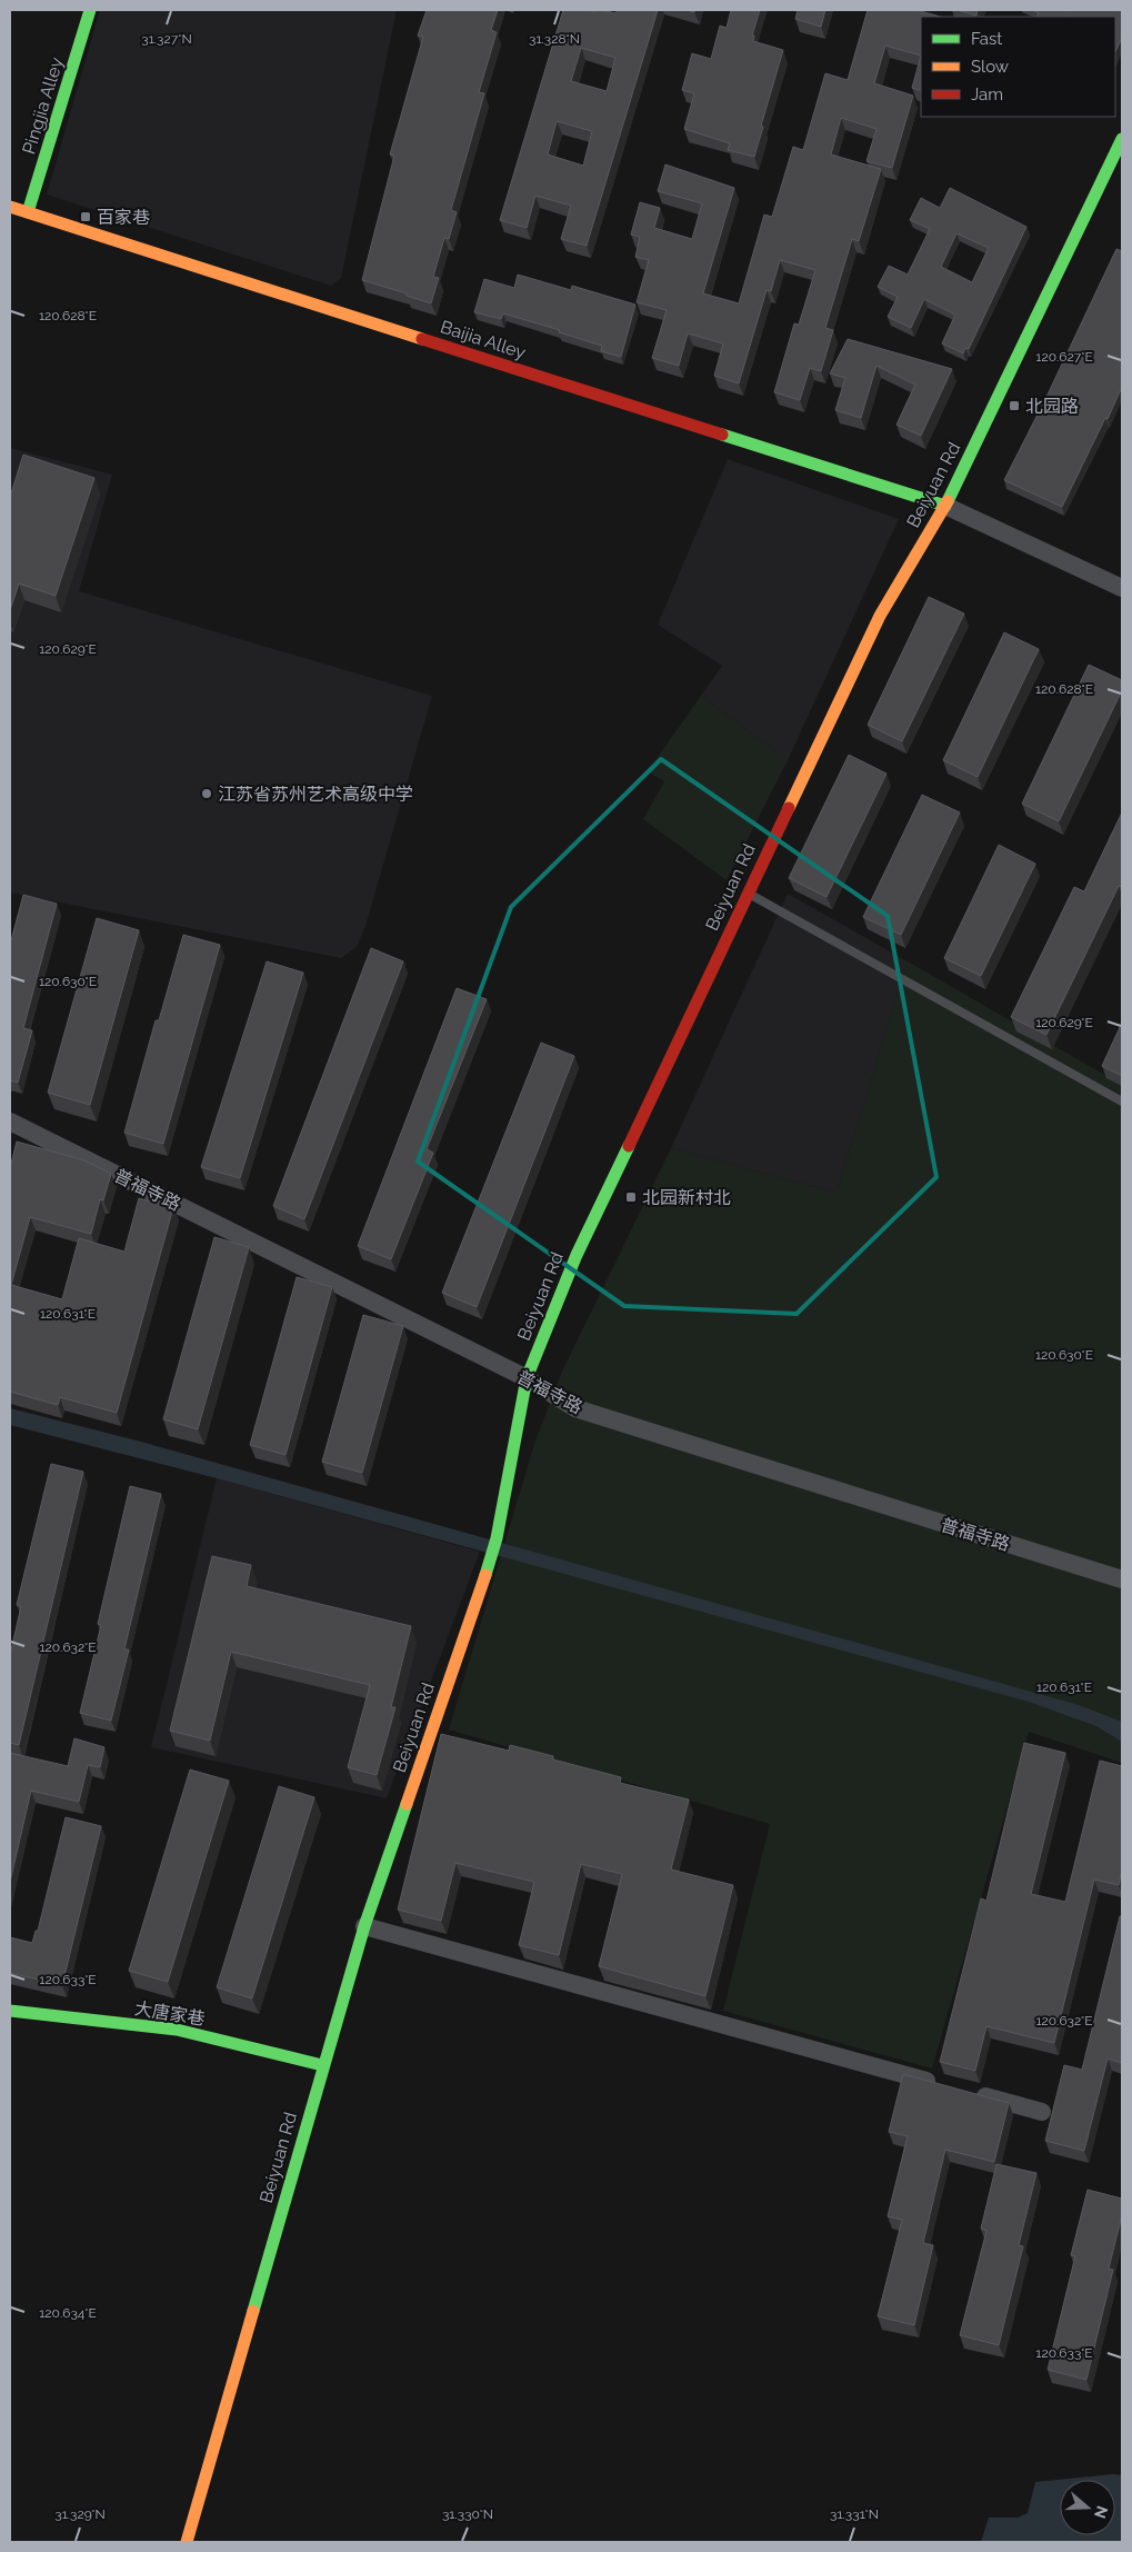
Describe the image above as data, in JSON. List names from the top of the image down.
{
  "streets": {
    "street": [
      "Pingjia Alley",
      "Baijia Alley",
      "Beiyuan Rd",
      "普福寺路",
      "大唐家巷"
    ]
  },
  "crossings": [
    ["Pingjia Alley", "Baijia Alley"],
    ["Baijia Alley", "Beiyuan Rd"],
    ["Beiyuan Rd", "普福寺路"],
    ["Beiyuan Rd", "大唐家巷"]
  ],
  "places": {
    "transit": ["百家巷", "北园路", "北园新村北"],
    "other": ["江苏省苏州艺术高级中学"]
  },
  "legend": ["Fast", "Slow", "Jam"],
  "north": "right",
  "coordinates": [
    "31.327°N",
    "31.328°N",
    "120.628°E",
    "120.627°E",
    "120.629°E",
    "120.630°E",
    "120.631°E",
    "120.632°E",
    "120.633°E",
    "120.634°E",
    "31.329°N",
    "31.330°N",
    "31.331°N"
  ]
}
